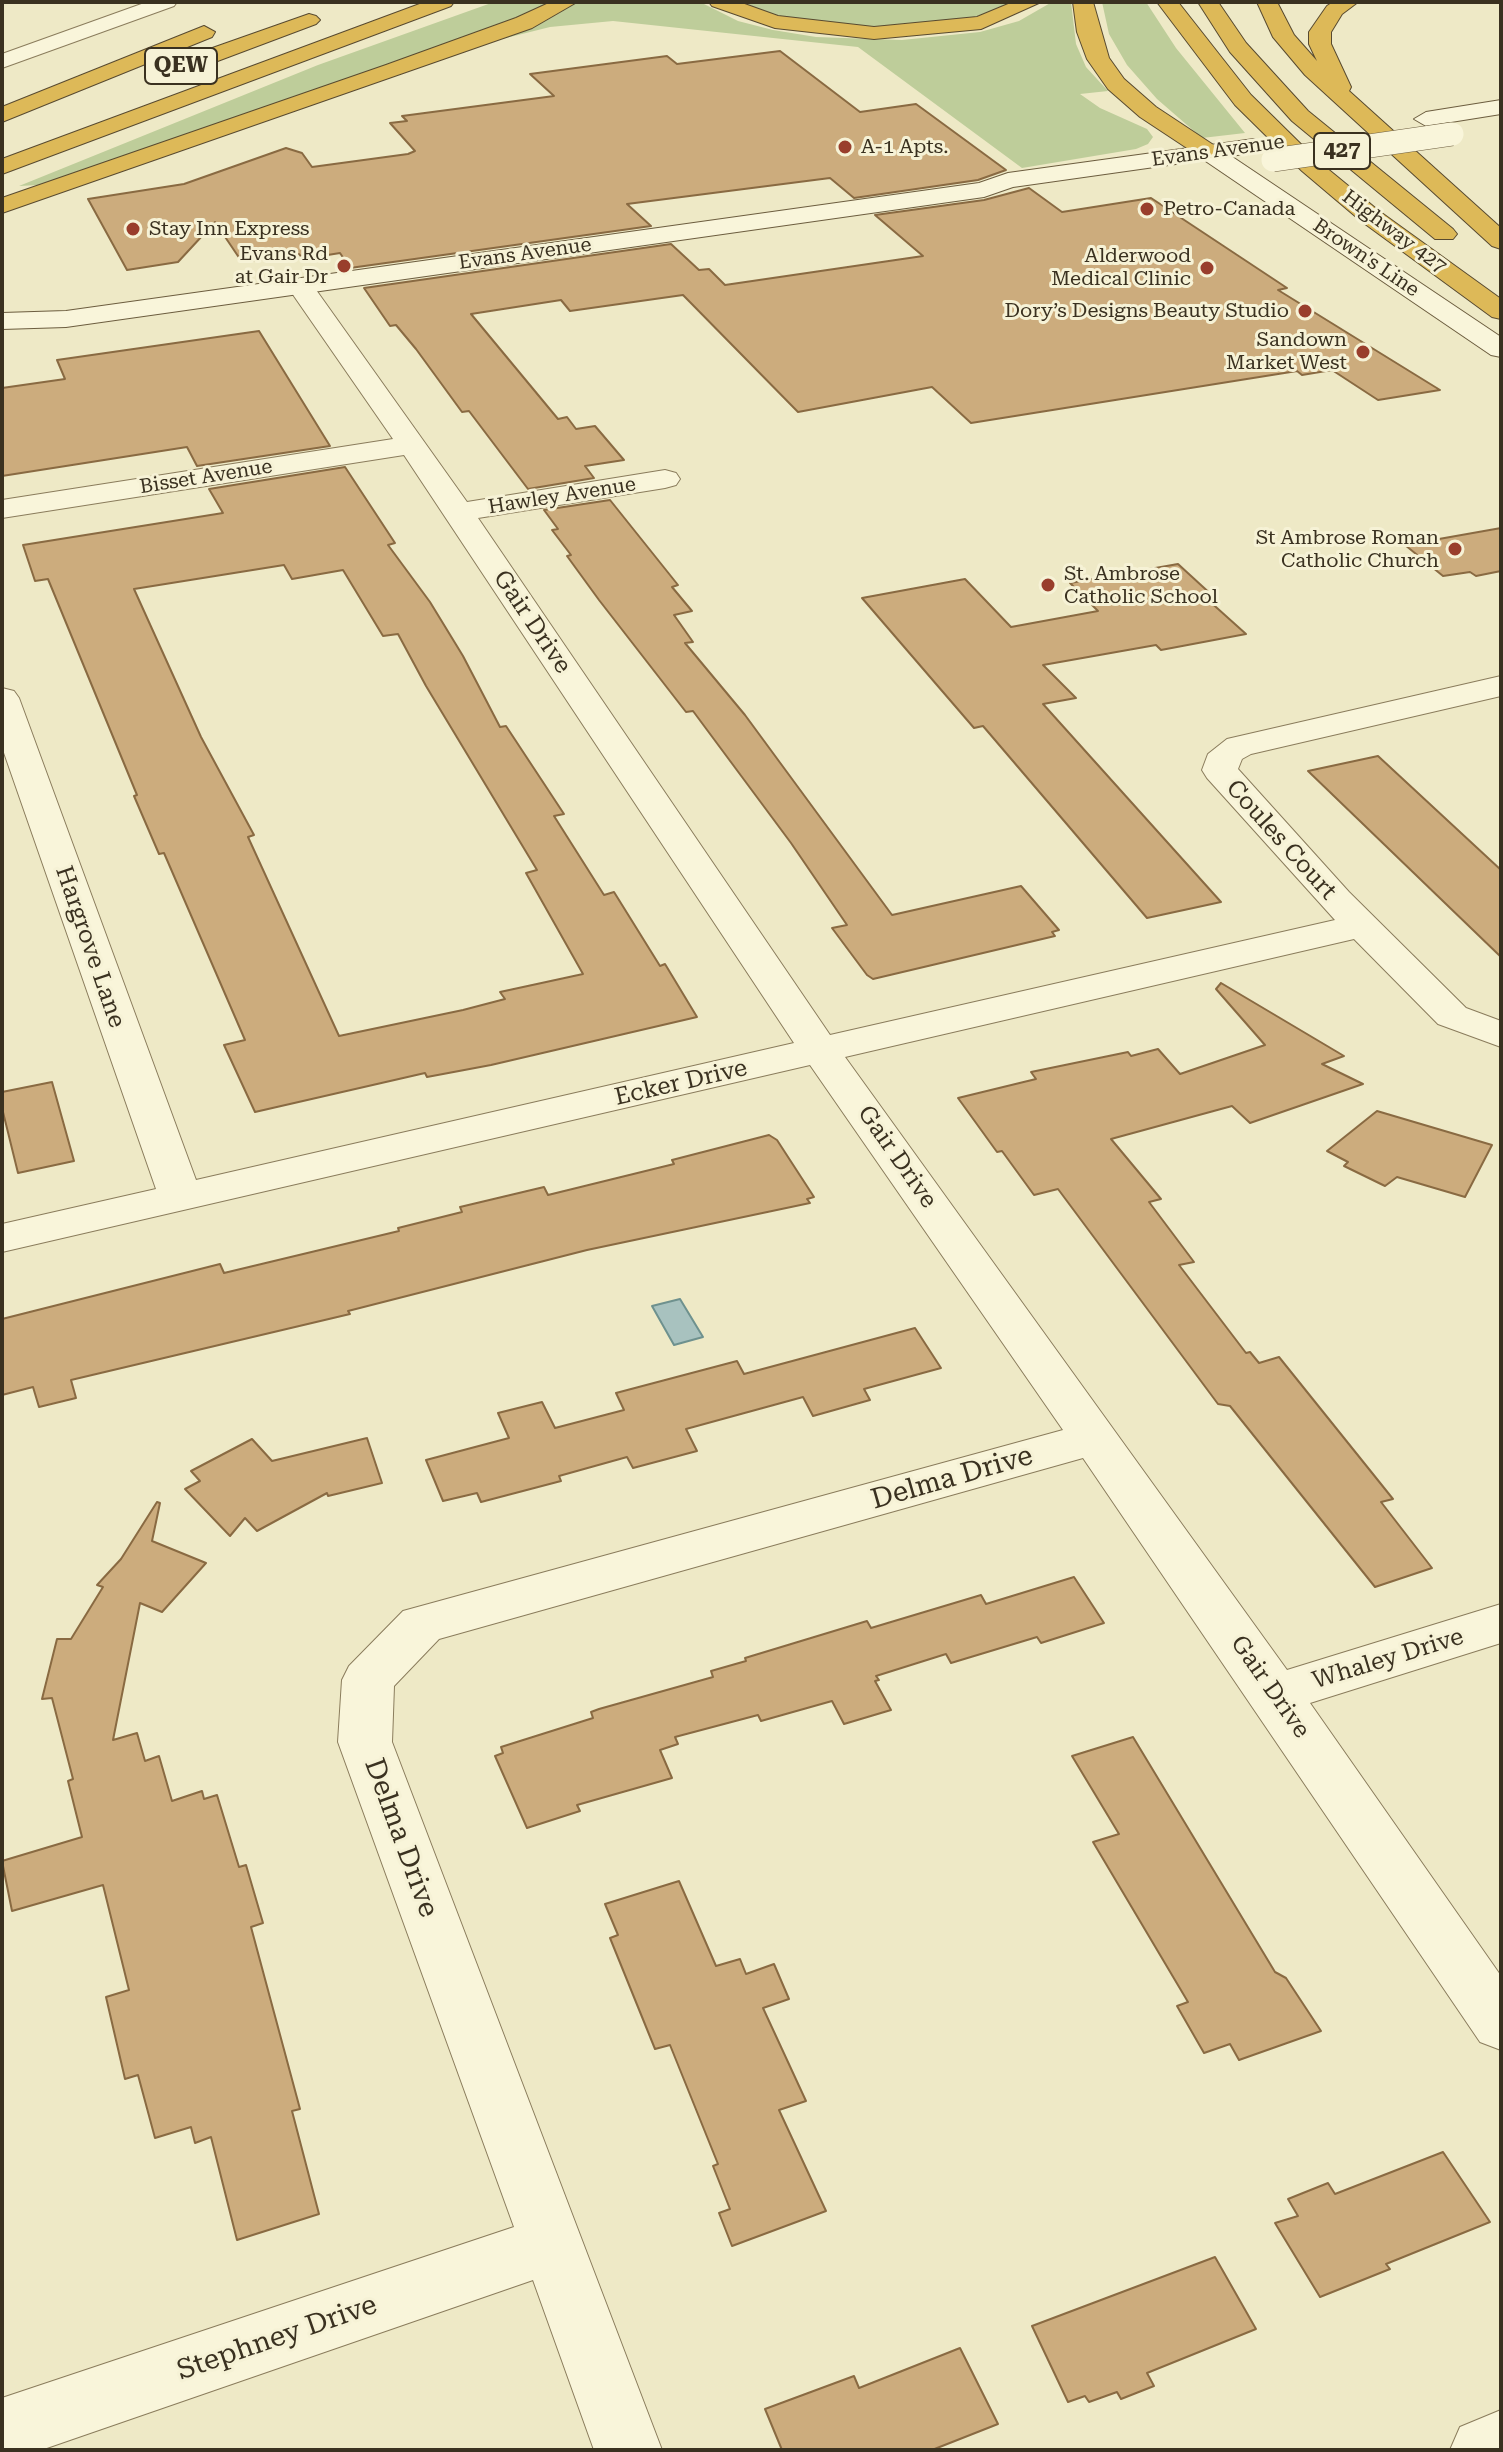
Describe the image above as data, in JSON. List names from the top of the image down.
{
  "streets": {
    "highway": ["QEW", "427", "Highway 427"],
    "street": [
      "Evans Avenue",
      "Brown's Line",
      "Bisset Avenue",
      "Hawley Avenue",
      "Gair Drive",
      "Coules Court",
      "Hargrove Lane",
      "Ecker Drive",
      "Delma Drive",
      "Whaley Drive",
      "Stephney Drive"
    ]
  },
  "crossings": [
    ["Evans Avenue", "Brown's Line"],
    ["Evans Avenue", "Gair Drive"],
    ["Bisset Avenue", "Gair Drive"],
    ["Hawley Avenue", "Gair Drive"],
    ["Gair Drive", "Ecker Drive"],
    ["Gair Drive", "Delma Drive"],
    ["Gair Drive", "Whaley Drive"],
    ["Coules Court", "Ecker Drive"],
    ["Hargrove Lane", "Ecker Drive"],
    ["Delma Drive", "Stephney Drive"]
  ],
  "places": [
    "A-1 Apts.",
    "Petro-Canada",
    "Stay Inn Express",
    "Evans Rd at Gair Dr",
    "Alderwood Medical Clinic",
    "Dory’s Designs Beauty Studio",
    "Sandown Market West",
    "St Ambrose Roman Catholic Church",
    "St. Ambrose Catholic School"
  ]
}
